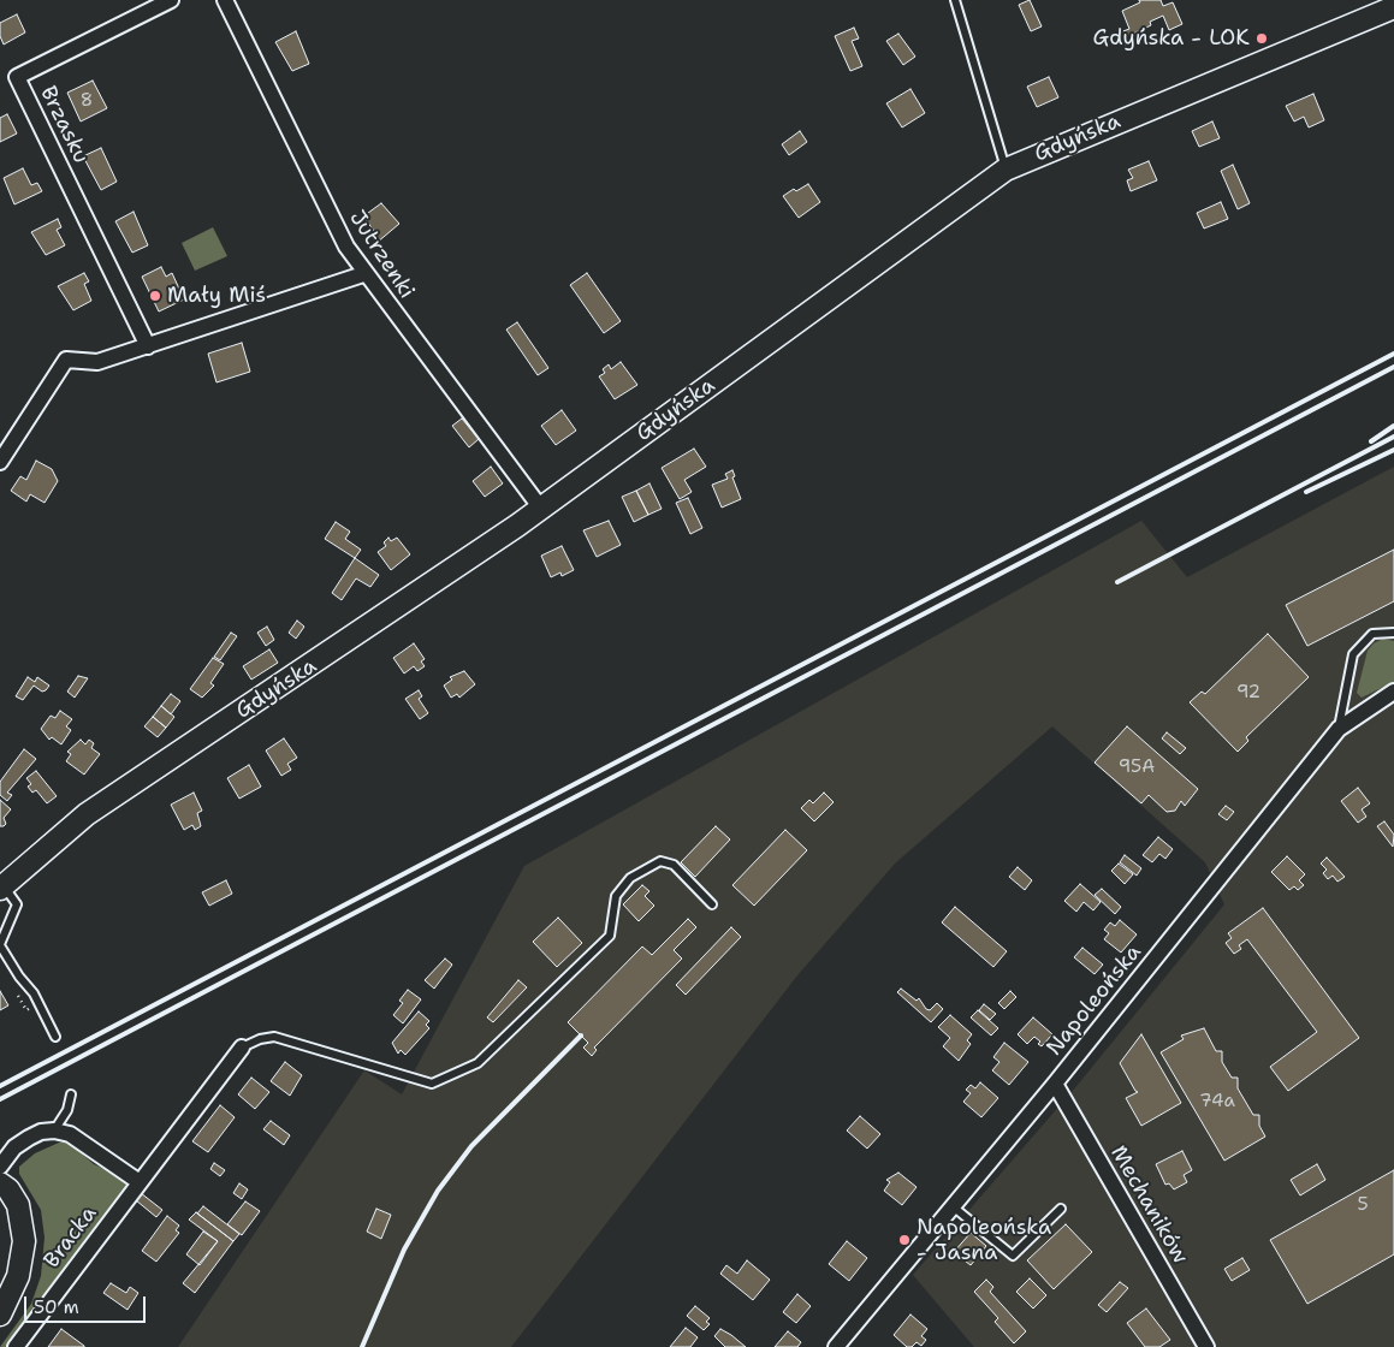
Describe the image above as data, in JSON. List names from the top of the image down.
{
  "streets": {
    "main road": ["Gdyńska"],
    "street": [
      "Brzasku",
      "Jutrzenki",
      "Napoleońska",
      "Mechaników",
      "Bracka"
    ]
  },
  "crossings": [
    ["Gdyńska", "Jutrzenki"],
    ["Napoleońska", "Mechaników"]
  ],
  "places": ["Gdyńska - LOK", "Mały Miś", "Napoleońska - Jasna"],
  "house_numbers": [
    "8",
    "92",
    "95A",
    "74a",
    "5"
  ],
  "scale_bar": "50 m"
}
